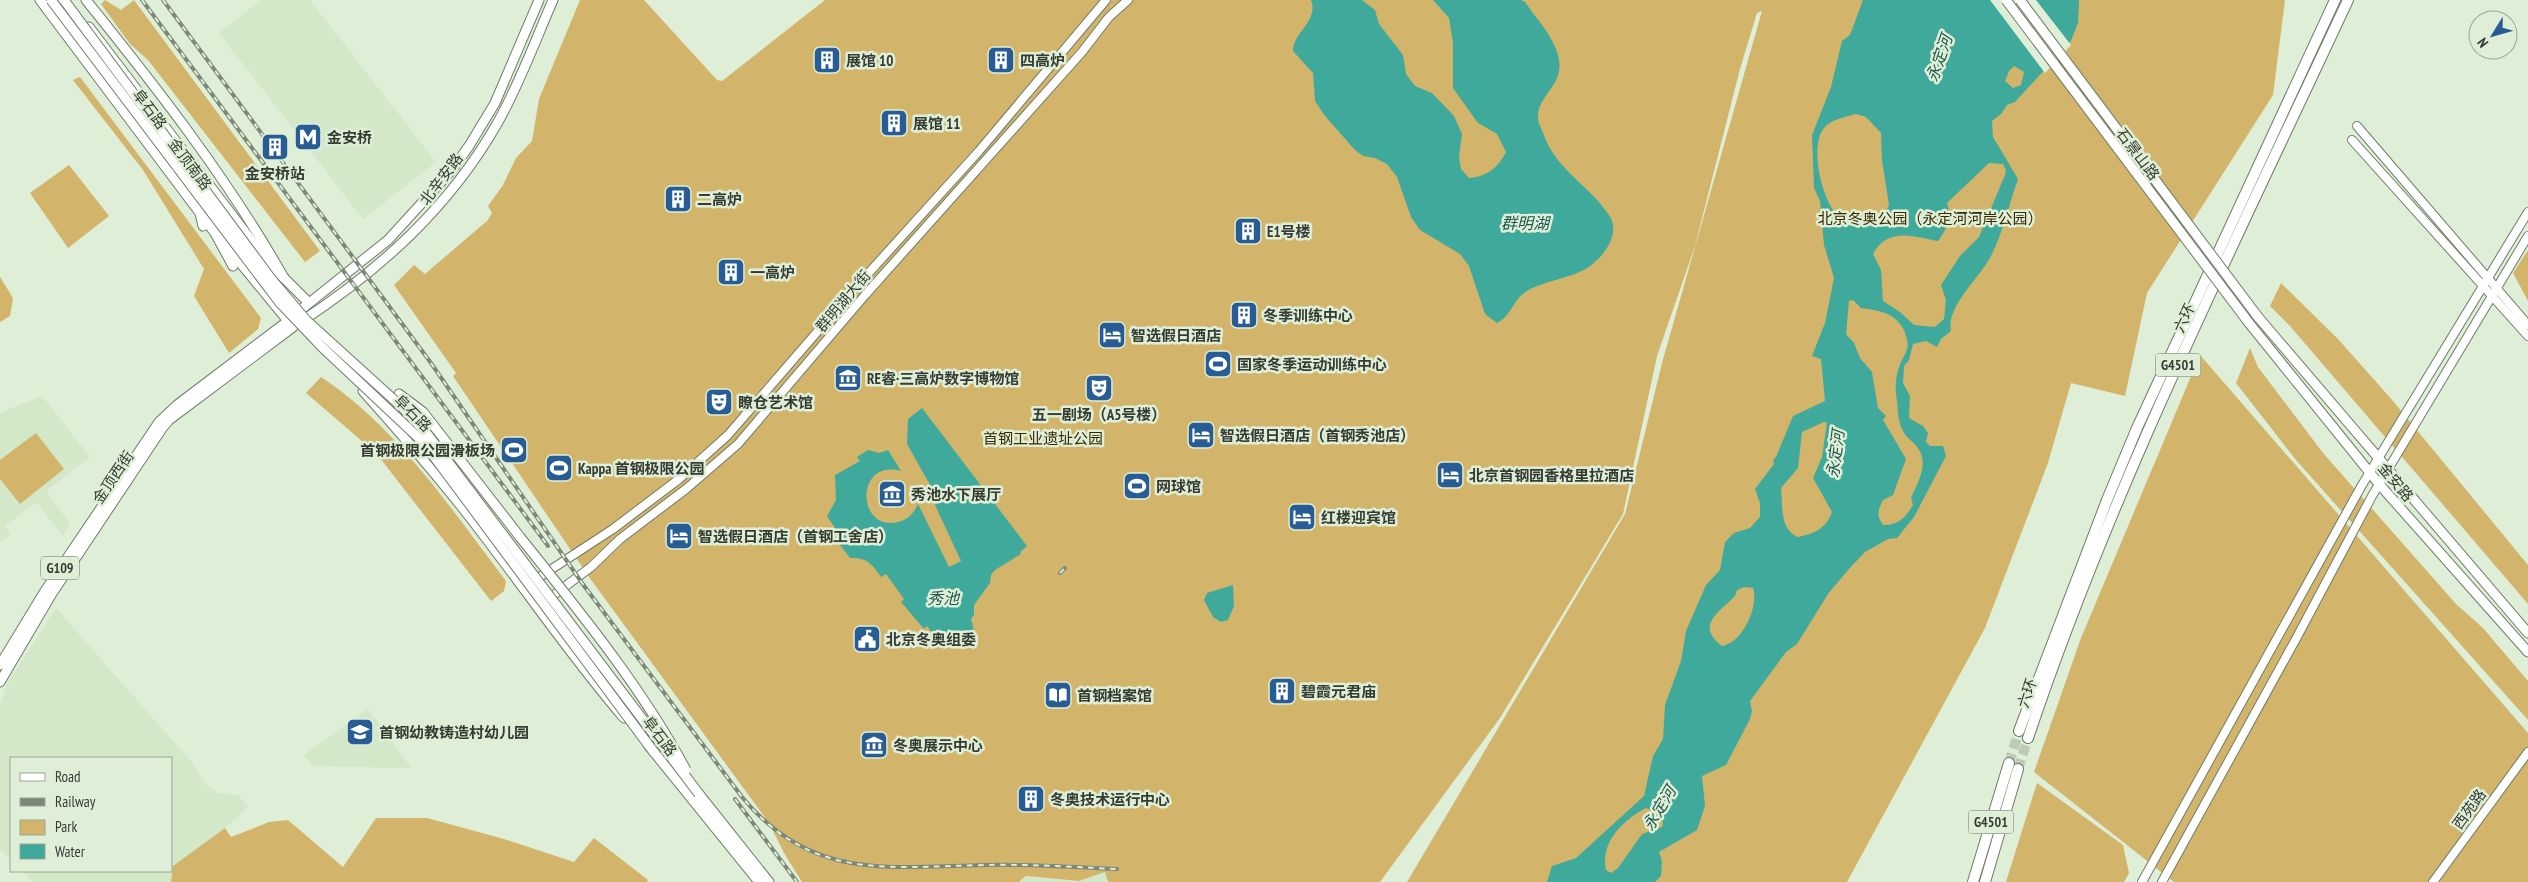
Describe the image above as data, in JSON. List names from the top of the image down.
{
  "streets": {
    "highway": ["六环", "G4501"],
    "main road": [
      "阜石路",
      "石景山路",
      "金顶南路",
      "北辛安路",
      "群明湖大街",
      "金顶西街",
      "金安路",
      "G109",
      "西苑路"
    ]
  },
  "crossings": [
    ["阜石路", "金顶南路"],
    ["石景山路", "金安路"],
    ["金顶南路", "北辛安路"],
    ["金顶南路", "金顶西街"],
    ["北辛安路", "金顶西街"]
  ],
  "water": ["永定河", "群明湖", "秀池"],
  "parks": ["北京冬奥公园（永定河河岸公园）", "首钢工业遗址公园"],
  "places": {
    "building": [
      "展馆 10",
      "四高炉",
      "展馆 11",
      "金安桥站",
      "二高炉",
      "E1号楼",
      "一高炉",
      "冬季训练中心",
      "碧霞元君庙",
      "冬奥技术运行中心"
    ],
    "metro station": ["金安桥"],
    "hotel": [
      "智选假日酒店",
      "智选假日酒店（首钢秀池店）",
      "北京首钢园香格里拉酒店",
      "红楼迎宾馆",
      "智选假日酒店（首钢工舍店）"
    ],
    "sports": [
      "国家冬季运动训练中心",
      "首钢极限公园滑板场",
      "Kappa 首钢极限公园",
      "网球馆"
    ],
    "museum": ["RE睿·三高炉数字博物馆", "秀池水下展厅", "冬奥展示中心"],
    "theatre": ["五一剧场（A5号楼）", "瞭仓艺术馆"],
    "public building": ["北京冬奥组委"],
    "library": ["首钢档案馆"],
    "school or university": ["首钢幼教铸造村幼儿园"]
  },
  "legend": [
    "Road",
    "Railway",
    "Park",
    "Water"
  ],
  "north": "bottom left"
}
